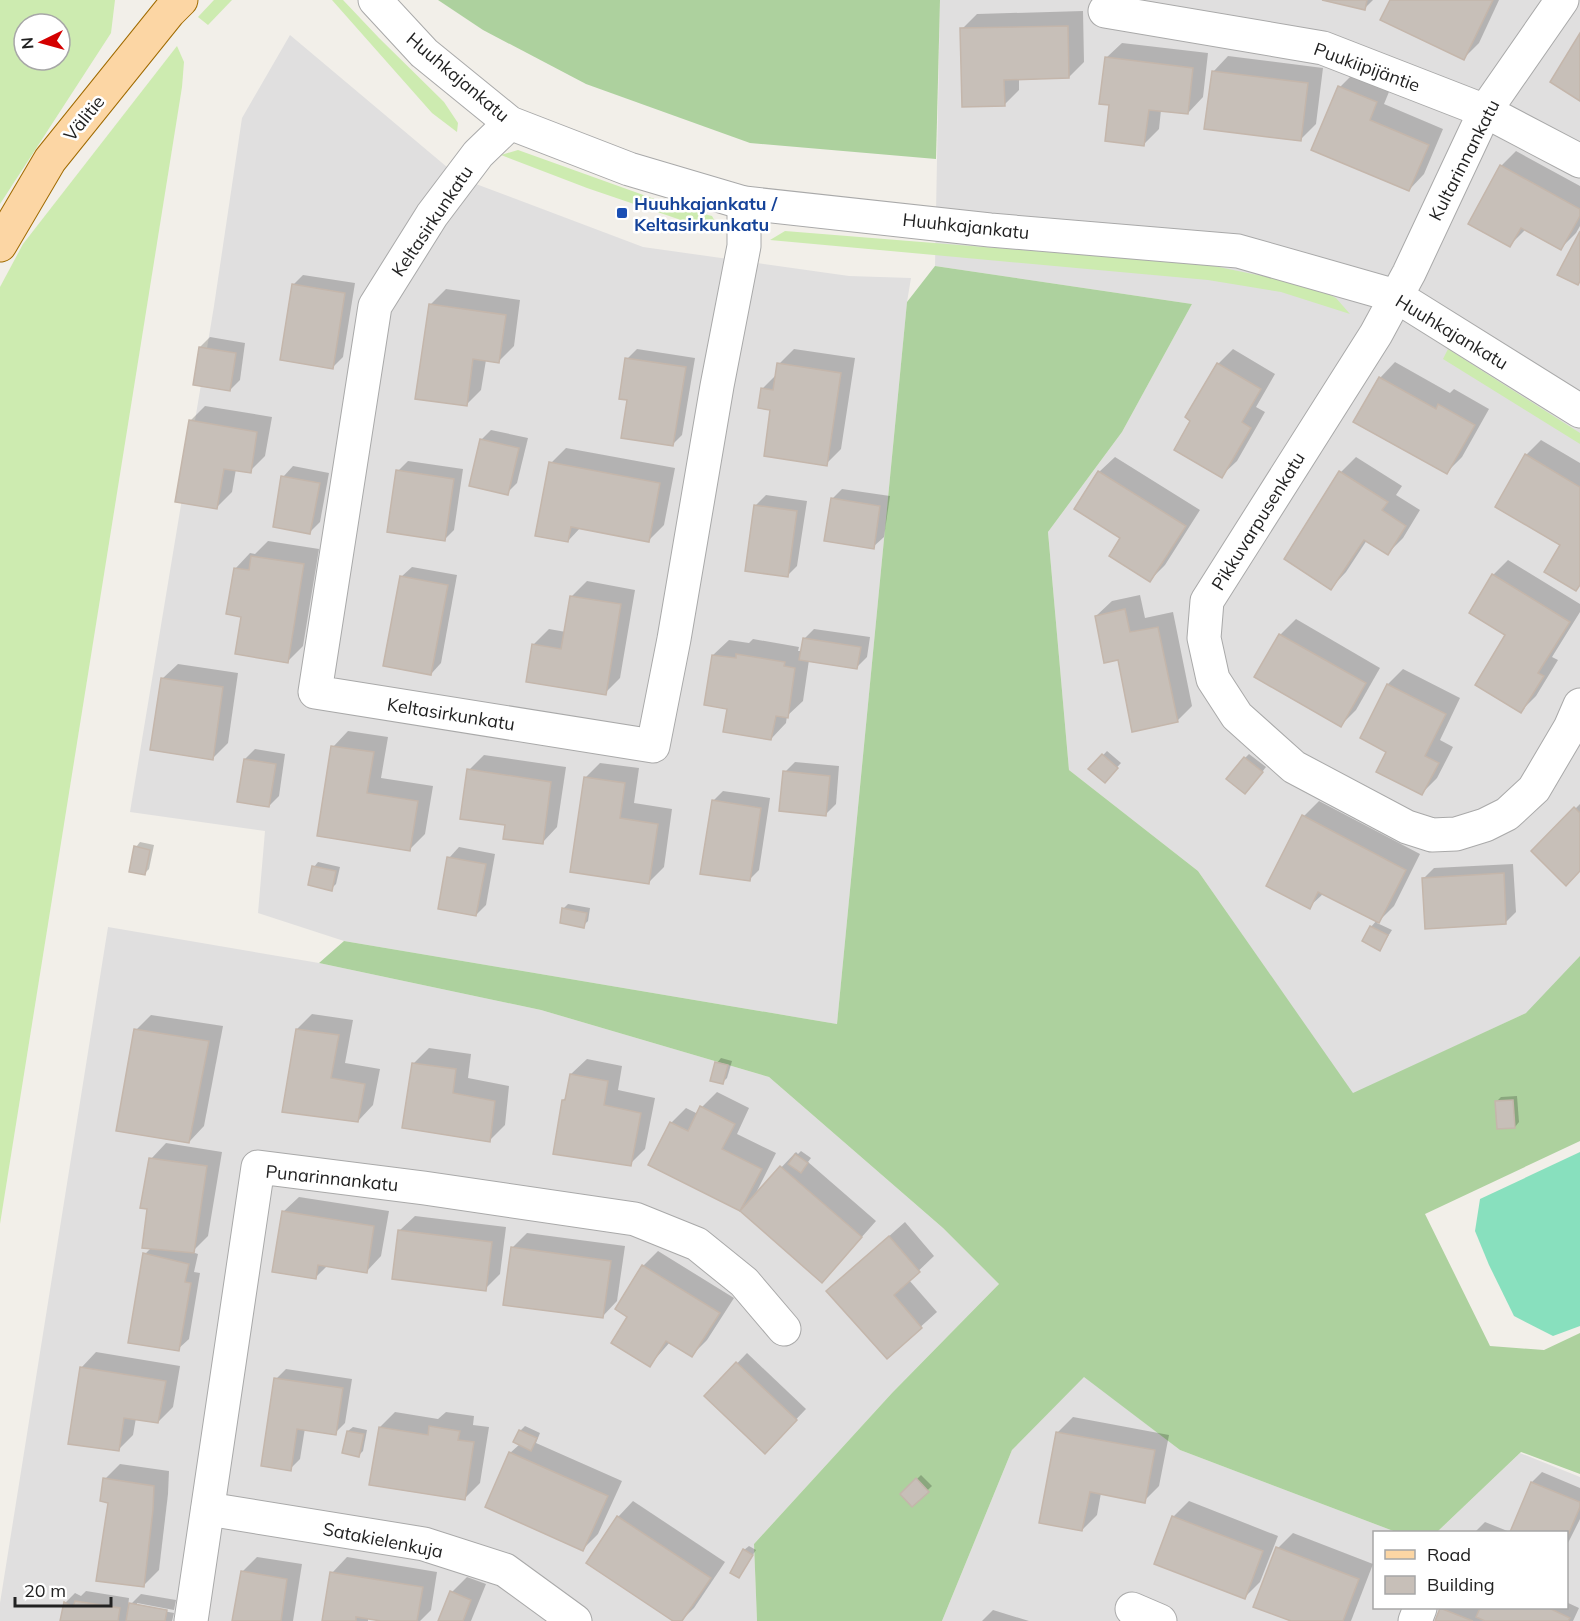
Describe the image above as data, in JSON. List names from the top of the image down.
{
  "streets": {
    "main road": ["Välitie"],
    "street": [
      "Puukiipijäntie",
      "Huuhkajankatu",
      "Kultarinnankatu",
      "Keltasirkunkatu",
      "Pikkuvarpusenkatu",
      "Punarinnankatu",
      "Satakielenkuja"
    ]
  },
  "crossings": [
    ["Puukiipijäntie", "Kultarinnankatu"],
    ["Huuhkajankatu", "Kultarinnankatu"],
    ["Huuhkajankatu", "Keltasirkunkatu"],
    ["Huuhkajankatu", "Pikkuvarpusenkatu"],
    ["Kultarinnankatu", "Pikkuvarpusenkatu"],
    ["Punarinnankatu", "Satakielenkuja"]
  ],
  "places": {
    "transit": ["Huuhkajankatu / Keltasirkunkatu"]
  },
  "legend": ["Road", "Building"],
  "scale_bar": "20 m",
  "north": "left"
}
